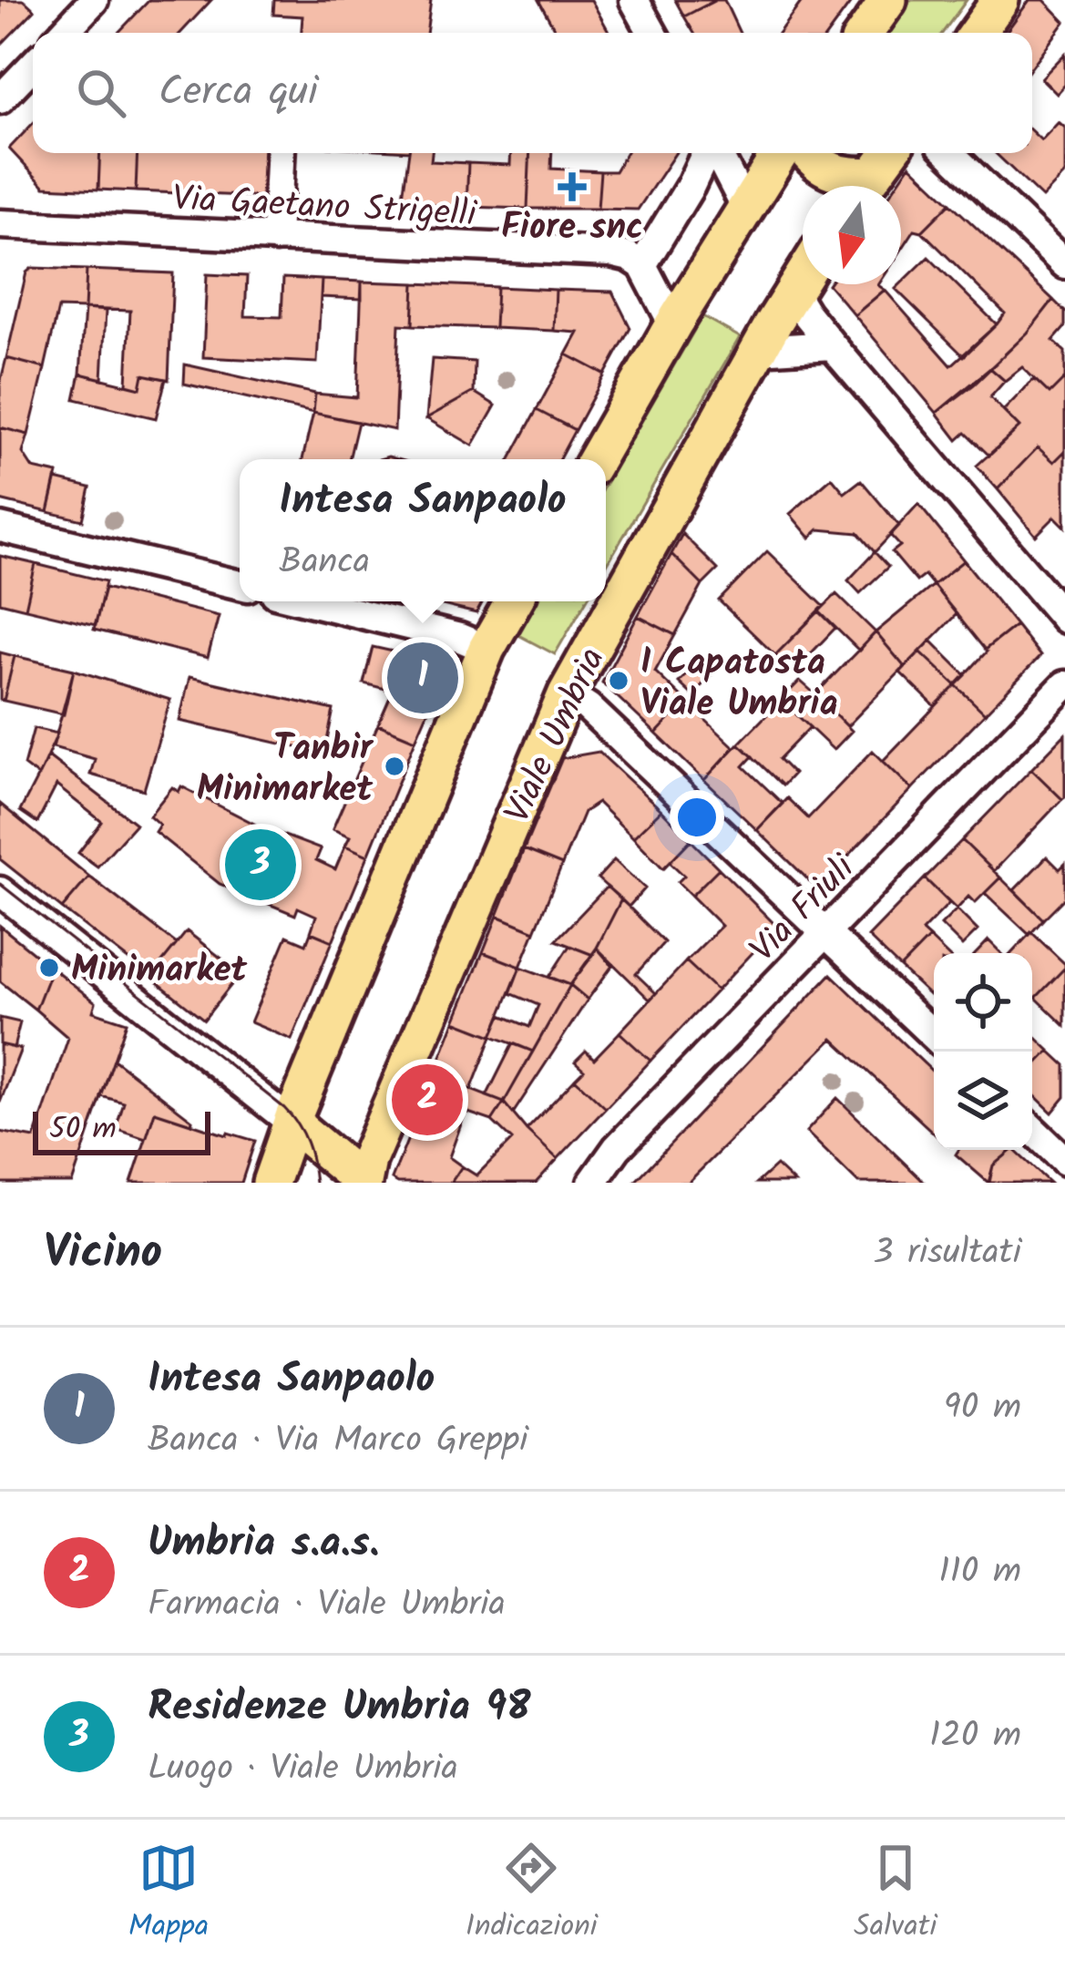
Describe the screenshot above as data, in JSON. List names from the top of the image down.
{
  "streets": {
    "main road": ["Viale Umbria"],
    "street": ["Via Gaetano Strigelli", "Via Friuli"]
  },
  "places": {
    "health": ["Fiore snc"],
    "other": ["I Capatosta Viale Umbria", "Tanbir Minimarket", "Minimarket"]
  },
  "scale_bar": "50 m",
  "north": "bottom",
  "page": {
    "search": "Cerca qui",
    "popup": ["Intesa Sanpaolo", "Banca"],
    "pins": ["1", "3", "2"],
    "scale": "50 m",
    "heading": ["Vicino", "3 risultati"],
    "list": [
      {
        "mark": "1",
        "name": "Intesa Sanpaolo",
        "note": "Banca · Via Marco Greppi",
        "value": "90 m"
      },
      {
        "mark": "2",
        "name": "Umbria s.a.s.",
        "note": "Farmacia · Viale Umbria",
        "value": "110 m"
      },
      {
        "mark": "3",
        "name": "Residenze Umbria 98",
        "note": "Luogo · Viale Umbria",
        "value": "120 m"
      }
    ],
    "nav": ["Mappa", "Indicazioni", "Salvati"]
  }
}
